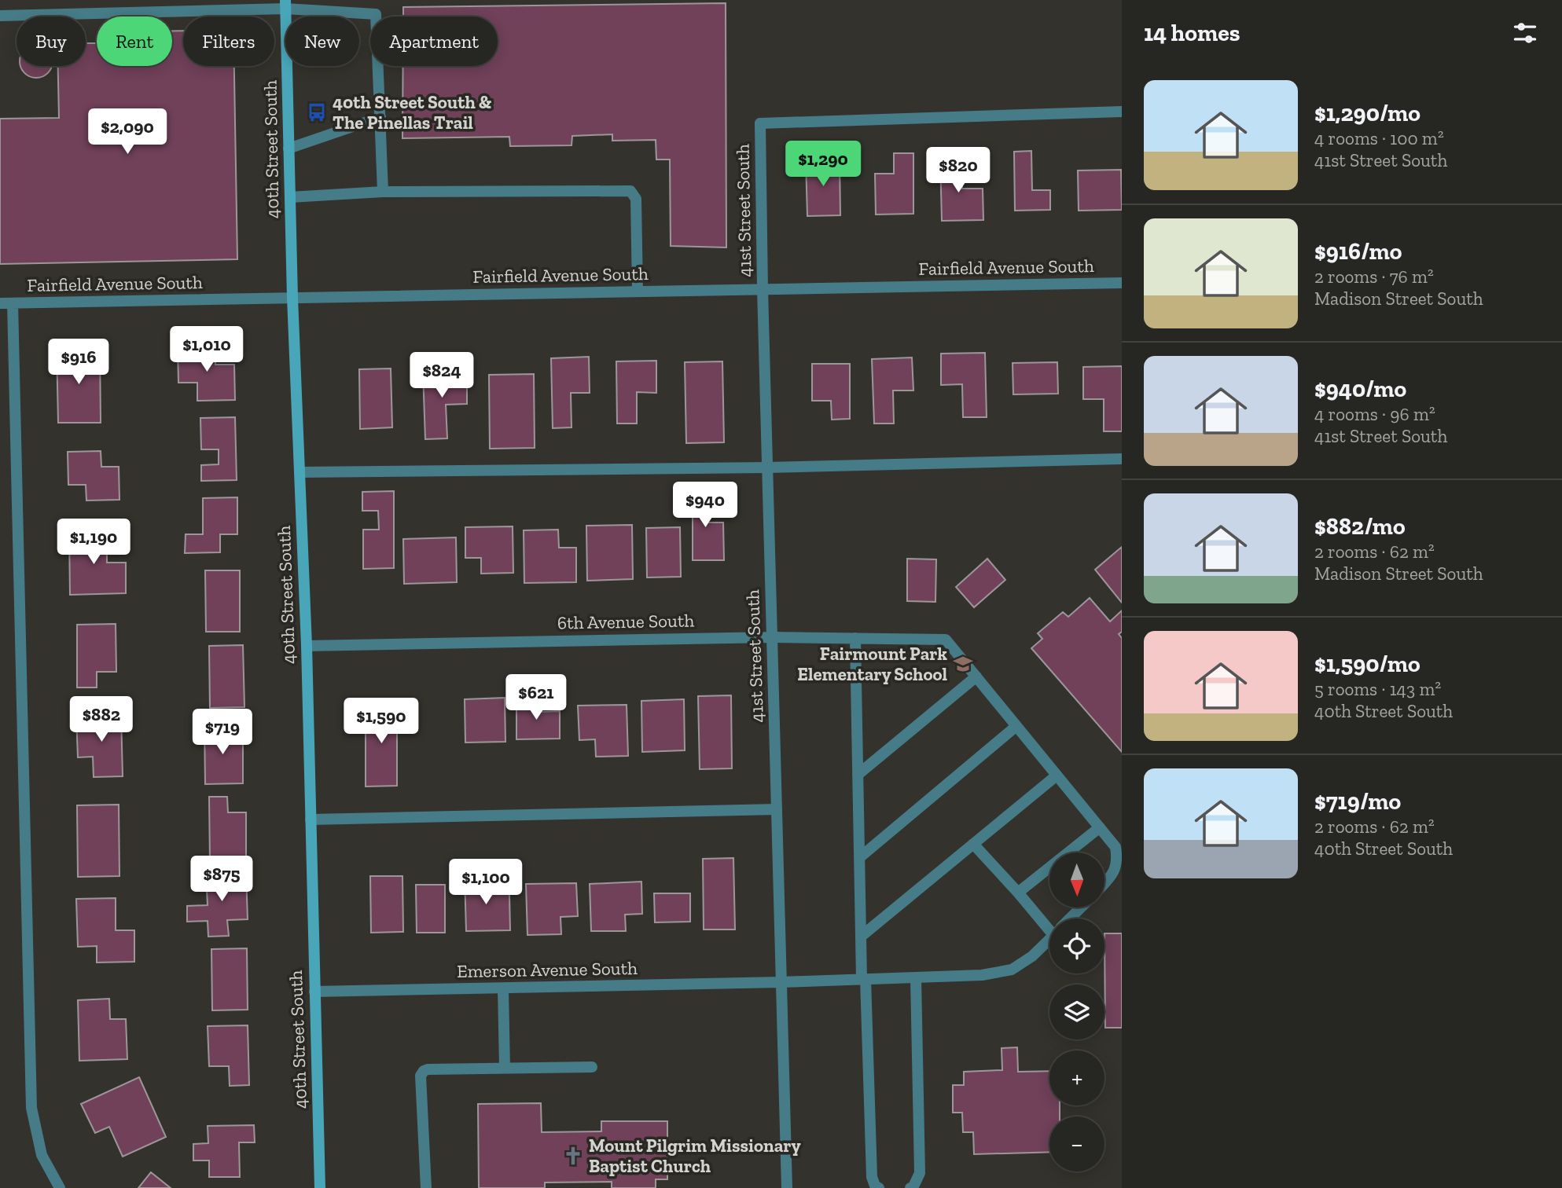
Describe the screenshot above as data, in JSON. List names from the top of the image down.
{
  "streets": {
    "street": [
      "40th Street South",
      "41st Street South",
      "Fairfield Avenue South",
      "6th Avenue South",
      "Emerson Avenue South"
    ]
  },
  "crossings": [
    ["40th Street South", "Fairfield Avenue South"],
    ["40th Street South", "6th Avenue South"],
    ["40th Street South", "Emerson Avenue South"],
    ["41st Street South", "Fairfield Avenue South"],
    ["41st Street South", "6th Avenue South"],
    ["41st Street South", "Emerson Avenue South"]
  ],
  "places": {
    "bus stop": ["40th Street South & The Pinellas Trail"],
    "school or university": ["Fairmount Park Elementary School"],
    "church": ["Mount Pilgrim Missionary Baptist Church"]
  },
  "north": "bottom",
  "page": {
    "heading": "14 homes",
    "chip": [
      "Buy",
      "Rent",
      "Filters",
      "New",
      "Apartment"
    ],
    "list": [
      {
        "name": "$1,290/mo",
        "note": "4 rooms · 100 m² · 41st Street South"
      },
      {
        "name": "$916/mo",
        "note": "2 rooms · 76 m² · Madison Street South"
      },
      {
        "name": "$940/mo",
        "note": "4 rooms · 96 m² · 41st Street South"
      },
      {
        "name": "$882/mo",
        "note": "2 rooms · 62 m² · Madison Street South"
      },
      {
        "name": "$1,590/mo",
        "note": "5 rooms · 143 m² · 40th Street South"
      },
      {
        "name": "$719/mo",
        "note": "2 rooms · 62 m² · 40th Street South"
      }
    ],
    "price": [
      "$2,090",
      "$1,290",
      "$820",
      "$1,010",
      "$916",
      "$824",
      "$940",
      "$1,190",
      "$621",
      "$882",
      "$1,590",
      "$719",
      "$875",
      "$1,100"
    ],
    "map_buttons": ["+", "−"]
  }
}
